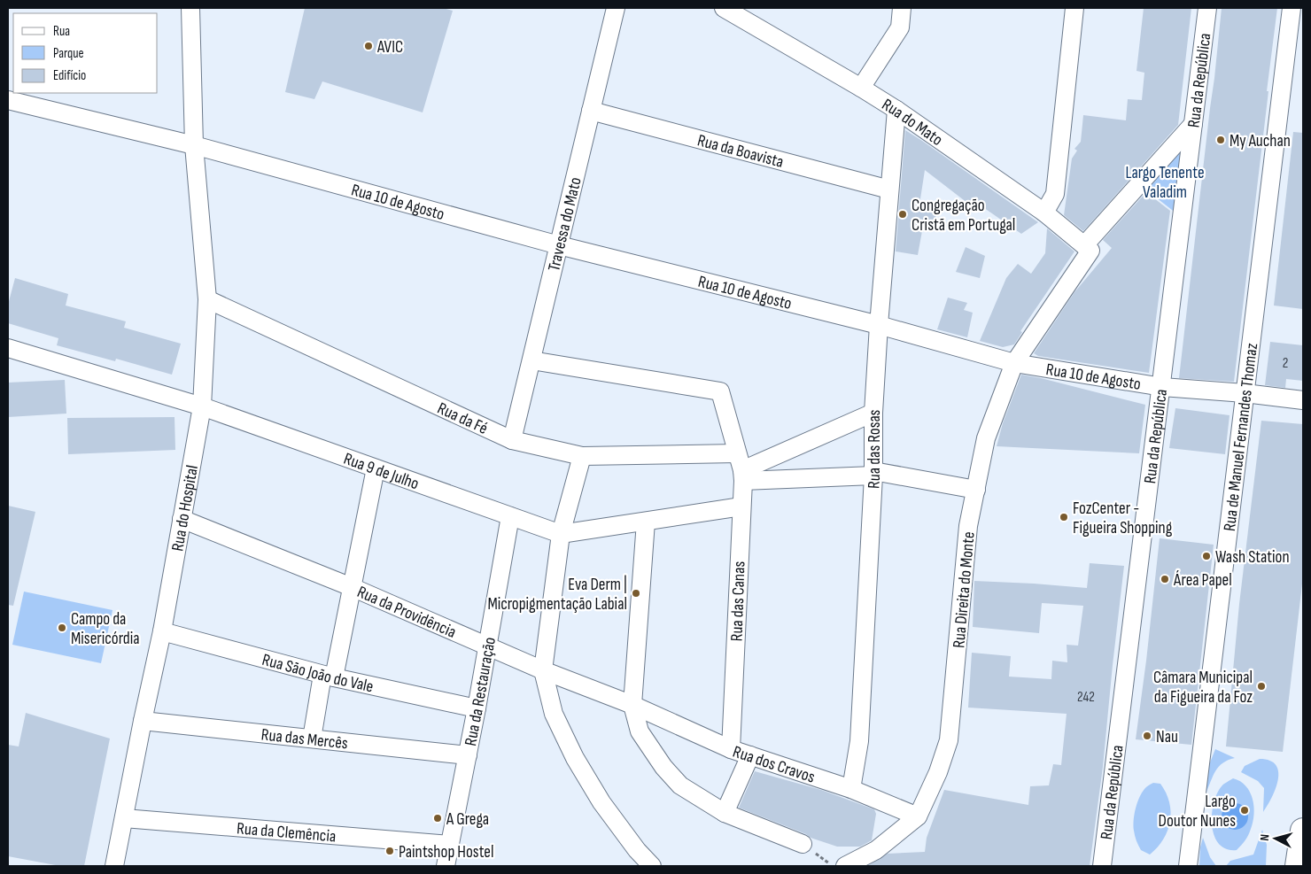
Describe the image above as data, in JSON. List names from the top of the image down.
{
  "streets": {
    "street": [
      "Rua da República",
      "Rua do Mato",
      "Rua da Boavista",
      "Rua 10 de Agosto",
      "Travessa do Mato",
      "Rua da Fé",
      "Rua de Manuel Fernandes Thomaz",
      "Rua das Rosas",
      "Rua 9 de Julho",
      "Rua do Hospital",
      "Rua Direita do Monte",
      "Rua das Canas",
      "Rua da Providência",
      "Rua São João do Vale",
      "Rua da Restauração",
      "Rua das Mercês",
      "Rua dos Cravos",
      "Rua da Clemência"
    ]
  },
  "crossings": [
    ["Rua da República", "Rua 10 de Agosto"],
    ["Rua da República", "Rua Direita do Monte"],
    ["Rua do Mato", "Rua das Rosas"],
    ["Rua do Mato", "Rua Direita do Monte"],
    ["Rua da Boavista", "Travessa do Mato"],
    ["Rua da Boavista", "Rua das Rosas"],
    ["Rua 10 de Agosto", "Travessa do Mato"],
    ["Rua 10 de Agosto", "Rua de Manuel Fernandes Thomaz"],
    ["Rua 10 de Agosto", "Rua das Rosas"],
    ["Rua 10 de Agosto", "Rua do Hospital"],
    ["Rua 10 de Agosto", "Rua Direita do Monte"],
    ["Travessa do Mato", "Rua da Fé"],
    ["Travessa do Mato", "Rua das Canas"],
    ["Rua da Fé", "Rua das Rosas"],
    ["Rua da Fé", "Rua do Hospital"],
    ["Rua da Fé", "Rua Direita do Monte"],
    ["Rua da Fé", "Rua das Canas"],
    ["Rua das Rosas", "Rua dos Cravos"],
    ["Rua 9 de Julho", "Rua do Hospital"],
    ["Rua 9 de Julho", "Rua da Restauração"],
    ["Rua do Hospital", "Rua da Providência"],
    ["Rua do Hospital", "Rua São João do Vale"],
    ["Rua do Hospital", "Rua das Mercês"],
    ["Rua do Hospital", "Rua da Clemência"],
    ["Rua Direita do Monte", "Rua dos Cravos"],
    ["Rua das Canas", "Rua dos Cravos"],
    ["Rua da Providência", "Rua da Restauração"],
    ["Rua da Providência", "Rua dos Cravos"],
    ["Rua São João do Vale", "Rua da Restauração"],
    ["Rua da Restauração", "Rua das Mercês"],
    ["Rua da Restauração", "Rua da Clemência"]
  ],
  "parks": ["Largo Tenente Valadim"],
  "places": [
    "AVIC",
    "My Auchan",
    "Congregação Cristã em Portugal",
    "FozCenter - Figueira Shopping",
    "Wash Station",
    "Área Papel",
    "Eva Derm | Micropigmentação Labial",
    "Campo da Misericórdia",
    "Câmara Municipal da Figueira da Foz",
    "Nau",
    "Largo Doutor Nunes",
    "A Grega",
    "Paintshop Hostel"
  ],
  "house_numbers": ["2", "242"],
  "legend": ["Rua", "Parque", "Edifício"],
  "north": "left"
}
